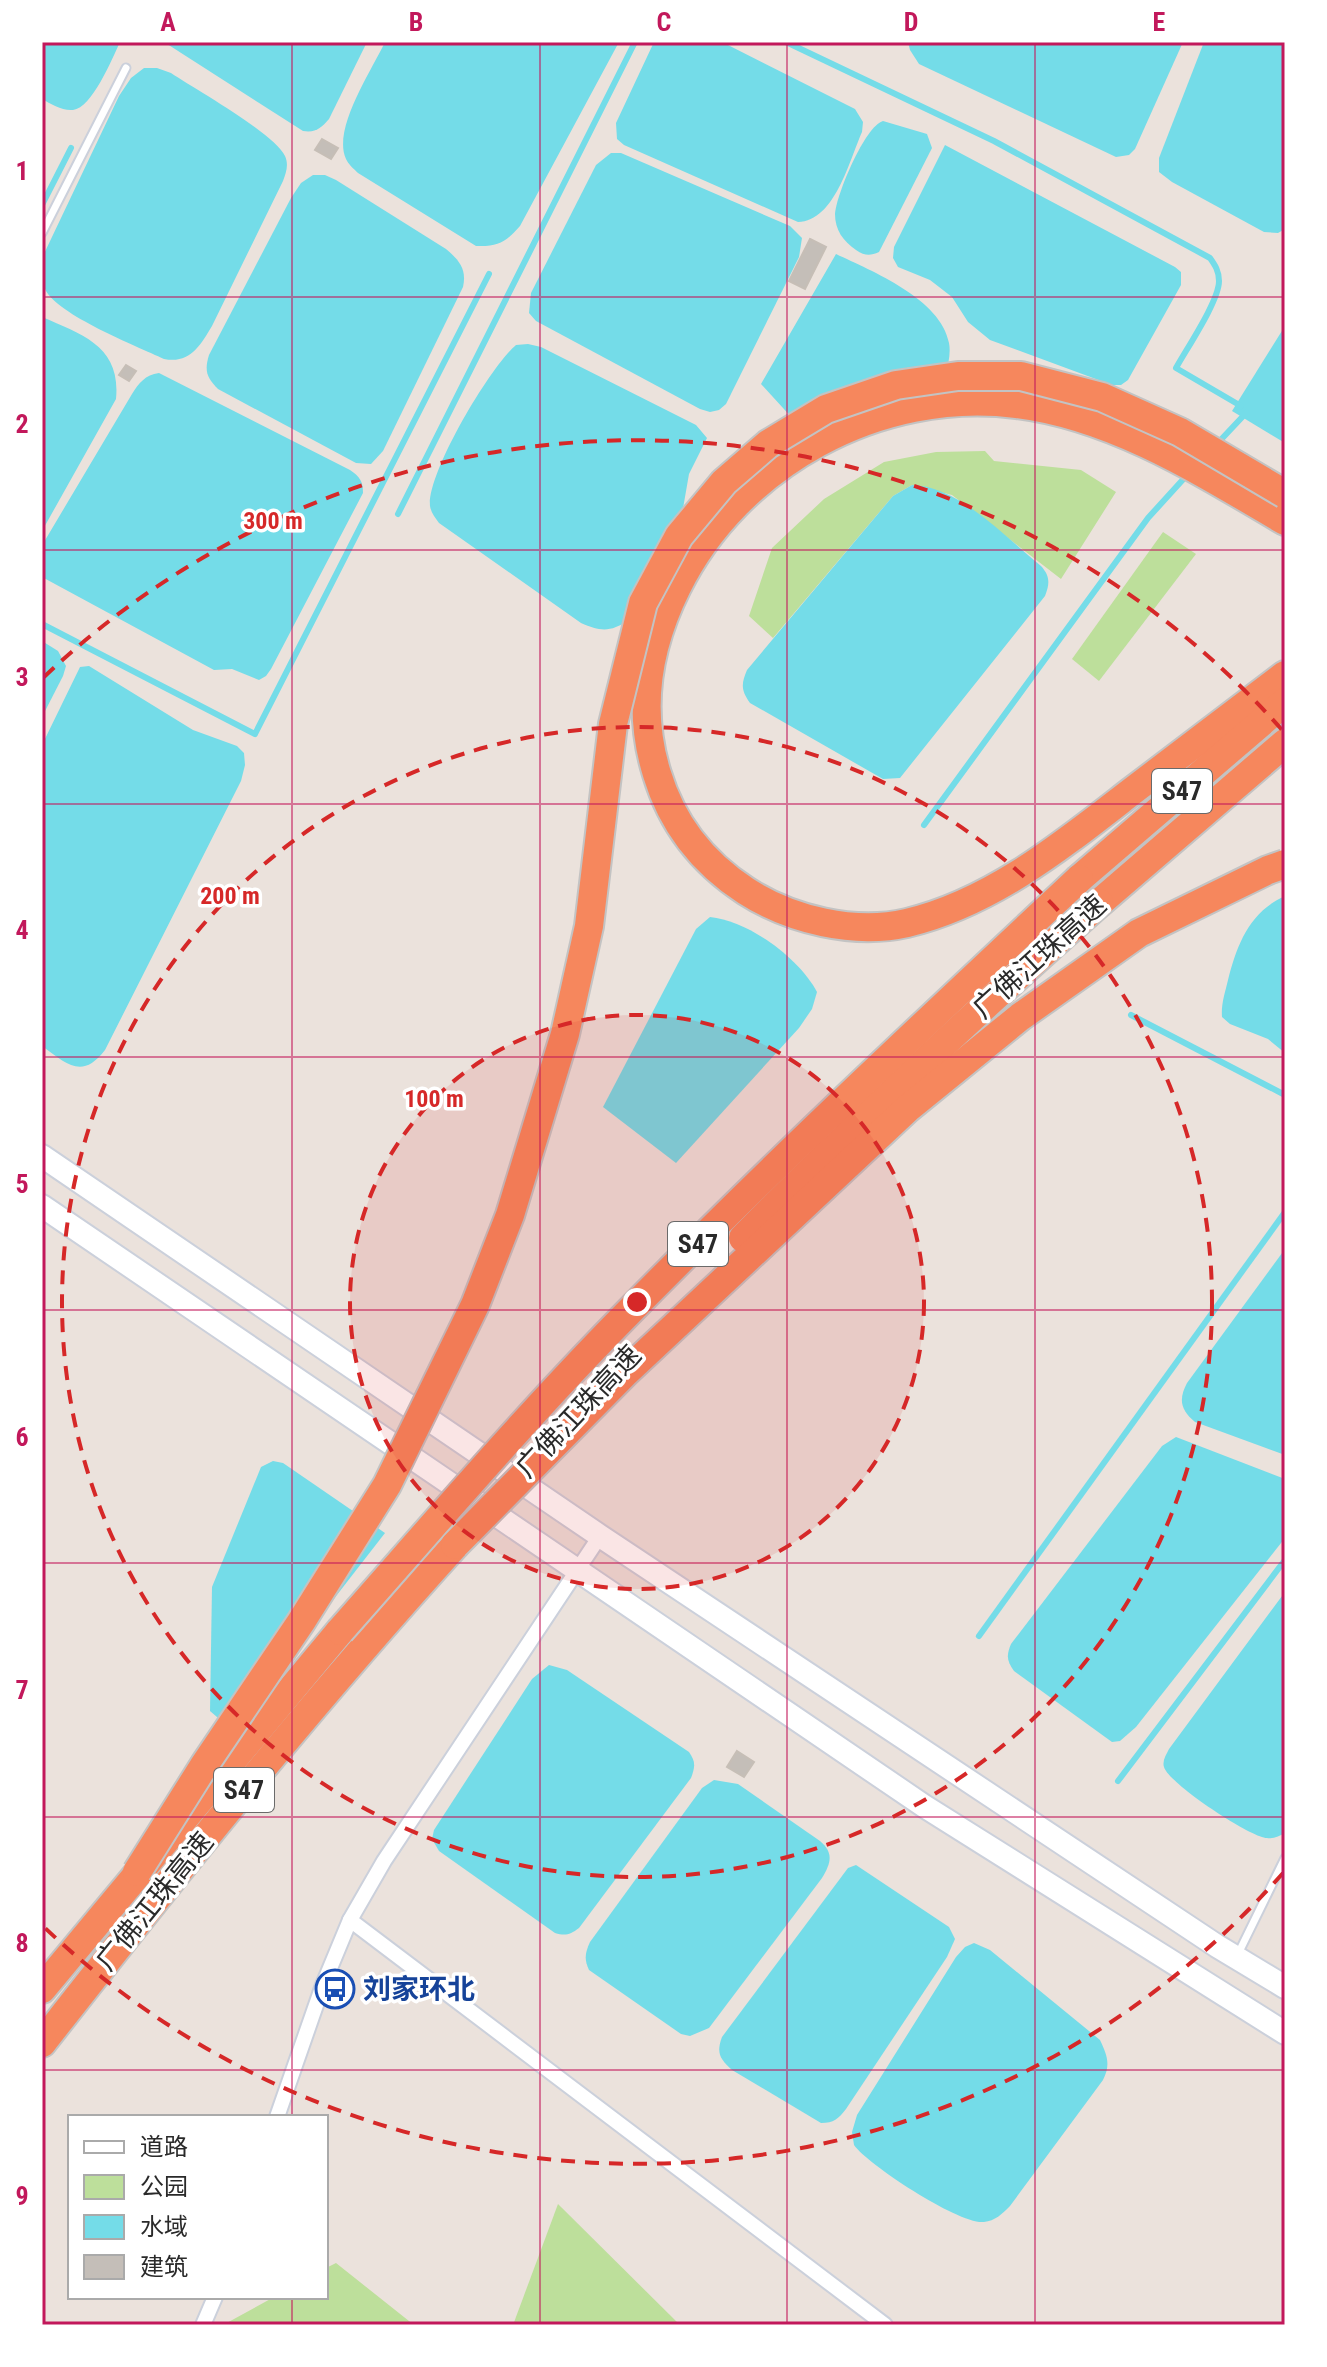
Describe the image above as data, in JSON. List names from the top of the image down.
{
  "streets": {
    "highway": ["S47", "广佛江珠高速"]
  },
  "places": {
    "bus stop": ["刘家环北"]
  },
  "legend": [
    "道路",
    "公园",
    "水域",
    "建筑"
  ],
  "grid": {
    "columns": [
      "A",
      "B",
      "C",
      "D",
      "E"
    ],
    "rows": [
      "1",
      "2",
      "3",
      "4",
      "5",
      "6",
      "7",
      "8",
      "9"
    ]
  },
  "rings": ["300 m", "200 m", "100 m"]
}
